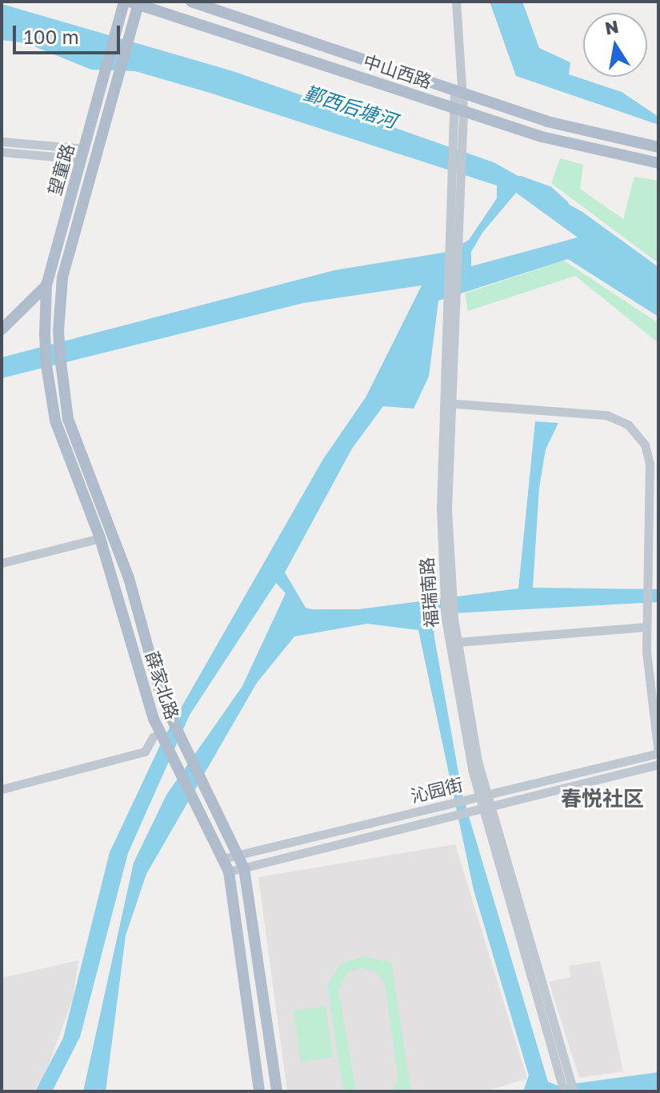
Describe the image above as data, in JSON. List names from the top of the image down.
{
  "streets": {
    "main road": ["中山西路", "望童路", "薛家北路"],
    "street": ["福瑞南路", "沁园街"]
  },
  "crossings": [
    ["中山西路", "望童路"],
    ["中山西路", "福瑞南路"],
    ["望童路", "薛家北路"],
    ["福瑞南路", "沁园街"],
    ["薛家北路", "沁园街"]
  ],
  "districts": ["春悦社区"],
  "water": ["鄞西后塘河"],
  "scale_bar": "100 m",
  "north": "top"
}
